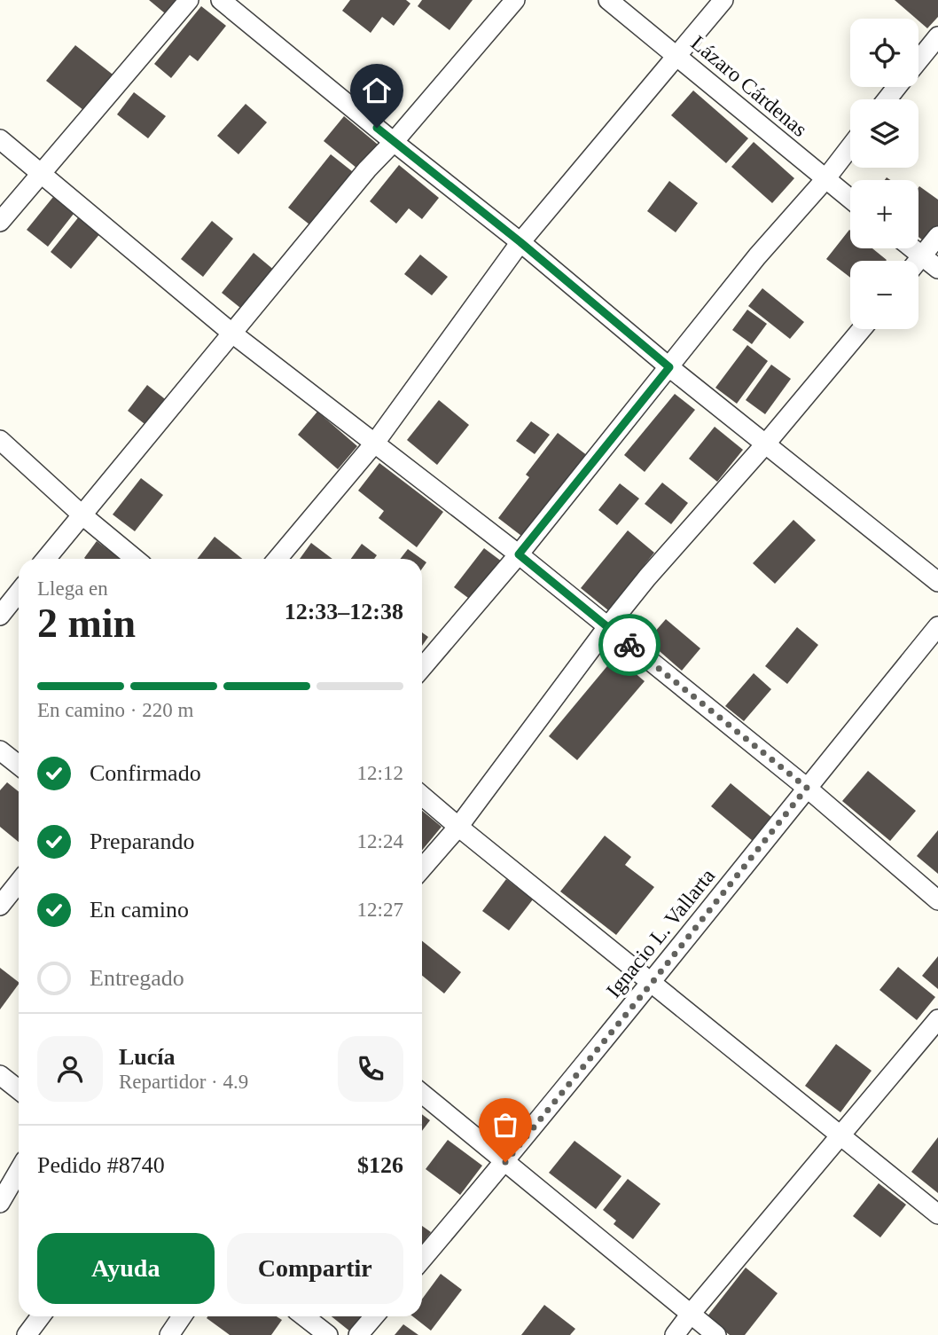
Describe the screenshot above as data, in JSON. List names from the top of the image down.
{
  "streets": {
    "street": ["Lázaro Cárdenas", "Ignacio L. Vallarta"]
  },
  "page": {
    "map_buttons": ["+", "−"],
    "heading": ["2 min", "Llega en", "12:33–12:38"],
    "panel": [
      "Lucía",
      "Repartidor · 4.9",
      "Pedido #8740",
      "$126"
    ],
    "bar": "En camino · 220 m",
    "list": [
      ["Confirmado", "12:12"],
      ["Preparando", "12:24"],
      ["En camino", "12:27"],
      "Entregado"
    ],
    "buttons": ["Ayuda", "Compartir"]
  }
}
